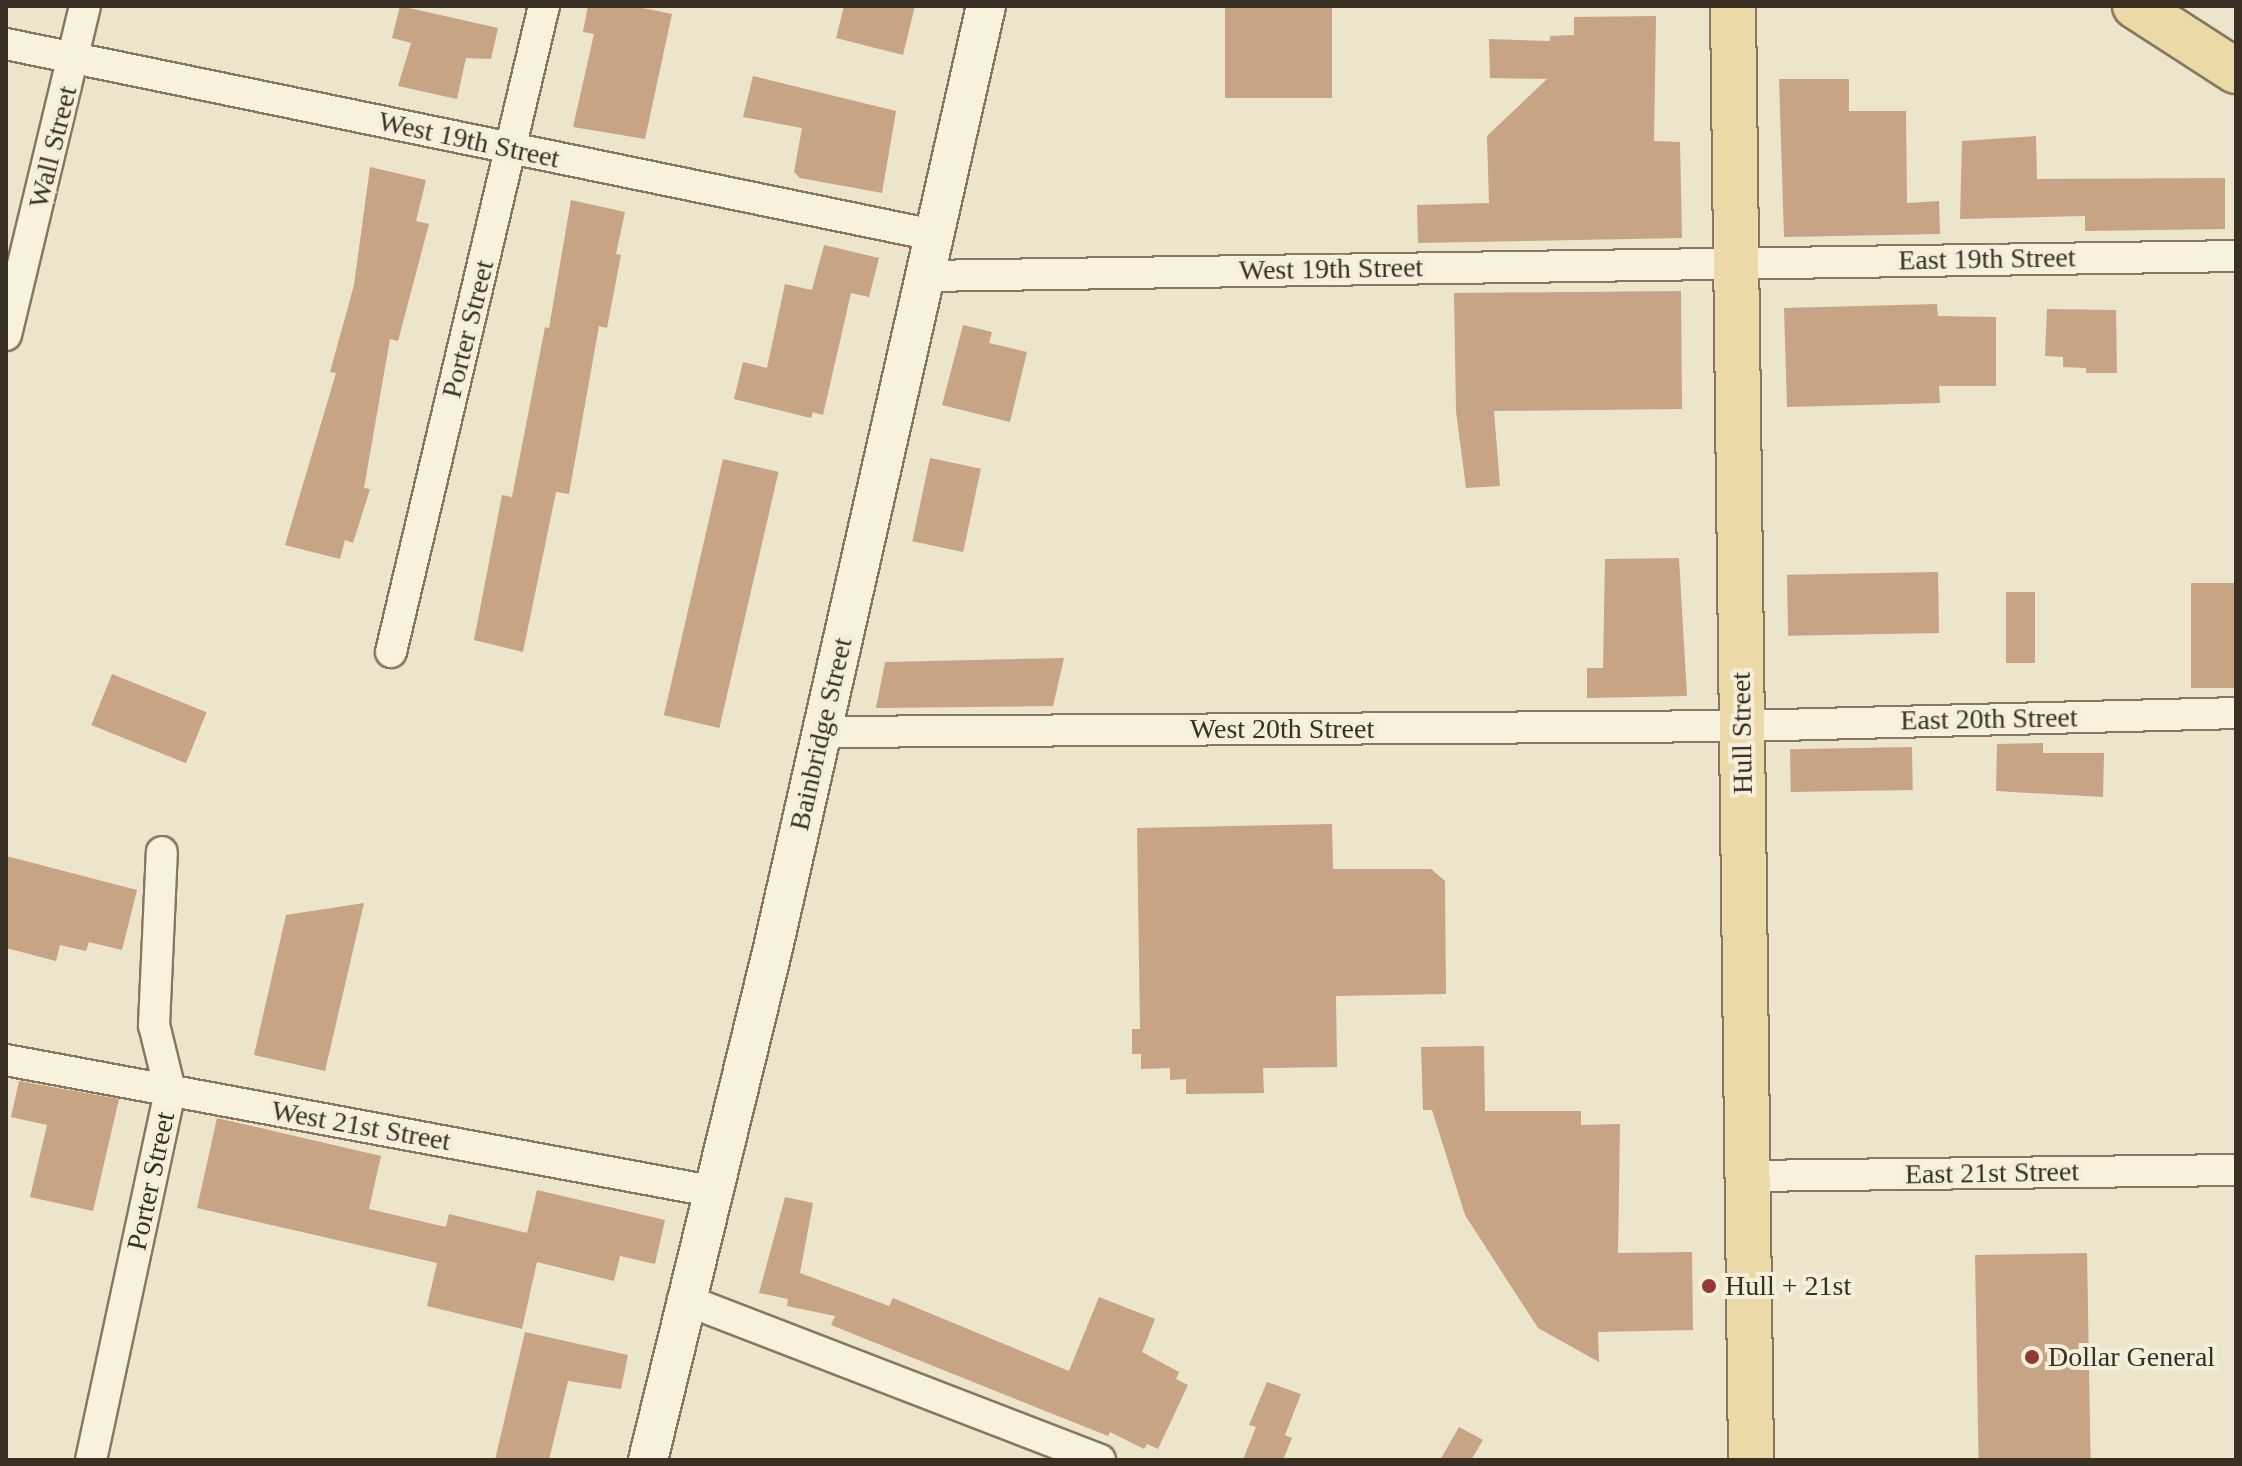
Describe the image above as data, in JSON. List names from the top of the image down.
{
  "streets": {
    "main road": ["Hull Street"],
    "street": [
      "West 19th Street",
      "Wall Street",
      "East 19th Street",
      "Porter Street",
      "East 20th Street",
      "West 20th Street",
      "Bainbridge Street",
      "West 21st Street",
      "East 21st Street"
    ]
  },
  "crossings": [
    ["West 19th Street", "Wall Street"],
    ["West 19th Street", "East 19th Street"],
    ["West 19th Street", "Porter Street"],
    ["West 19th Street", "Hull Street"],
    ["West 19th Street", "Bainbridge Street"],
    ["East 19th Street", "Hull Street"],
    ["Porter Street", "West 21st Street"],
    ["East 20th Street", "West 20th Street"],
    ["East 20th Street", "Hull Street"],
    ["West 20th Street", "Hull Street"],
    ["West 20th Street", "Bainbridge Street"],
    ["Hull Street", "East 21st Street"],
    ["Bainbridge Street", "West 21st Street"]
  ],
  "places": ["Hull + 21st", "Dollar General"]
}
